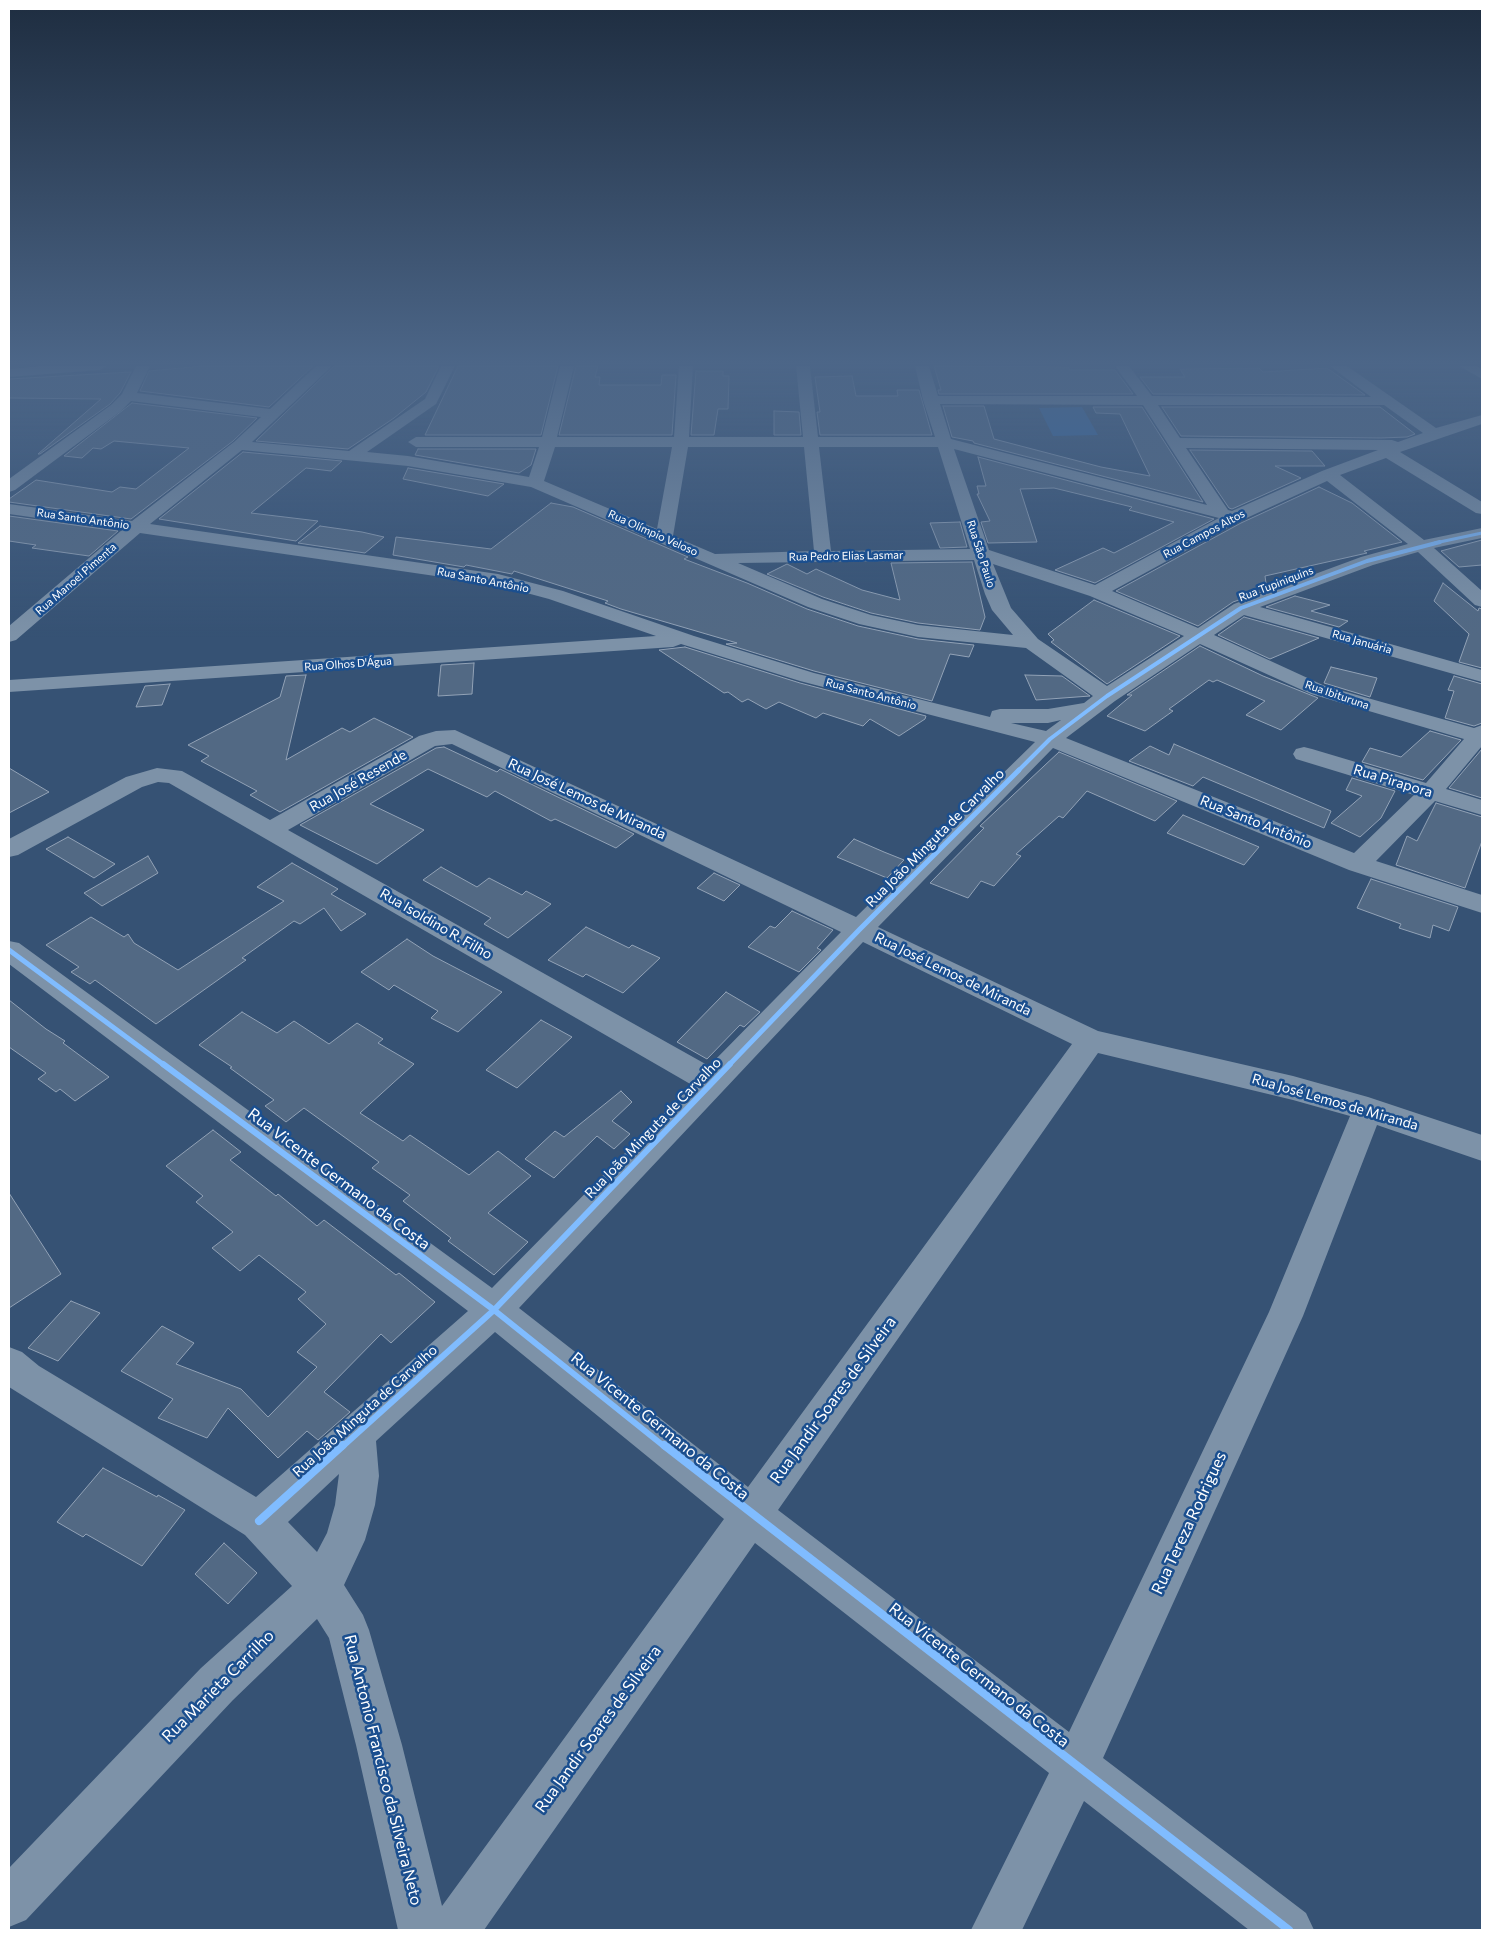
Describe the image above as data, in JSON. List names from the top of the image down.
{
  "streets": {
    "street": [
      "Rua Santo Antônio",
      "Rua Olímpio Veloso",
      "Rua Campos Altos",
      "Rua São Paulo",
      "Rua Pedro Elias Lasmar",
      "Rua Manoel Pimenta",
      "Rua Tupiniquins",
      "Rua Januária",
      "Rua Olhos D'Água",
      "Rua Ibituruna",
      "Rua José Resende",
      "Rua Pirapora",
      "Rua José Lemos de Miranda",
      "Rua João Minguta de Carvalho",
      "Rua Isoldino R. Filho",
      "Rua Vicente Germano da Costa",
      "Rua Jandir Soares de Silveira",
      "Rua Tereza Rodrigues",
      "Rua Marieta Carrilho",
      "Rua Antonio Francisco da Silveira Neto"
    ]
  },
  "crossings": [
    ["Rua Santo Antônio", "Rua São Paulo"],
    ["Rua Santo Antônio", "Rua Manoel Pimenta"],
    ["Rua Santo Antônio", "Rua Tupiniquins"],
    ["Rua Santo Antônio", "Rua Olhos D'Água"],
    ["Rua Santo Antônio", "Rua João Minguta de Carvalho"],
    ["Rua Olímpio Veloso", "Rua São Paulo"],
    ["Rua Olímpio Veloso", "Rua Pedro Elias Lasmar"],
    ["Rua São Paulo", "Rua Pedro Elias Lasmar"],
    ["Rua São Paulo", "Rua Tupiniquins"],
    ["Rua Tupiniquins", "Rua Januária"],
    ["Rua Tupiniquins", "Rua Ibituruna"],
    ["Rua Tupiniquins", "Rua João Minguta de Carvalho"],
    ["Rua José Resende", "Rua José Lemos de Miranda"],
    ["Rua José Resende", "Rua Isoldino R. Filho"],
    ["Rua José Lemos de Miranda", "Rua João Minguta de Carvalho"],
    ["Rua José Lemos de Miranda", "Rua Jandir Soares de Silveira"],
    ["Rua José Lemos de Miranda", "Rua Tereza Rodrigues"],
    ["Rua João Minguta de Carvalho", "Rua Isoldino R. Filho"],
    ["Rua João Minguta de Carvalho", "Rua Vicente Germano da Costa"],
    ["Rua João Minguta de Carvalho", "Rua Marieta Carrilho"],
    ["Rua João Minguta de Carvalho", "Rua Antonio Francisco da Silveira Neto"],
    ["Rua Vicente Germano da Costa", "Rua Jandir Soares de Silveira"],
    ["Rua Vicente Germano da Costa", "Rua Tereza Rodrigues"],
    ["Rua Marieta Carrilho", "Rua Antonio Francisco da Silveira Neto"]
  ]
}
